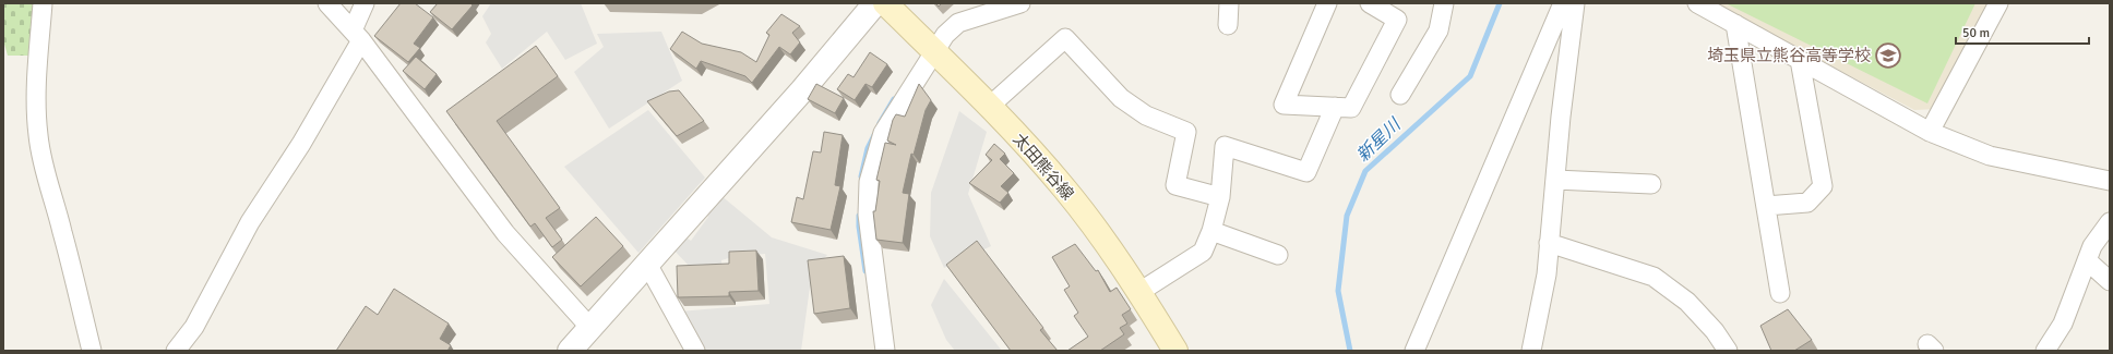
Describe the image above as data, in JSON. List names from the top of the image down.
{
  "streets": {
    "main road": ["太田熊谷線"]
  },
  "water": ["新星川"],
  "places": {
    "school or university": ["埼玉県立熊谷高等学校"]
  },
  "scale_bar": "50 m"
}
